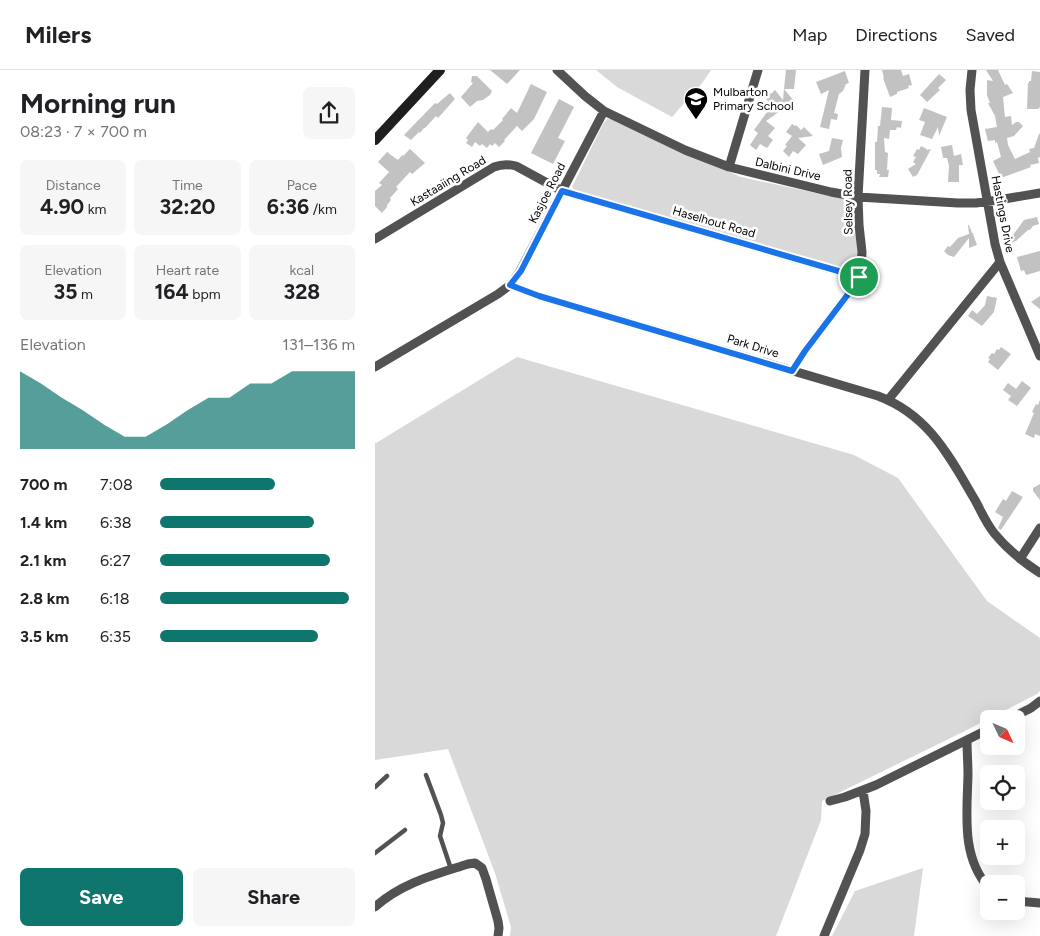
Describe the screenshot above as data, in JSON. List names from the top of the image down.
{
  "streets": {
    "street": [
      "Dalbini Drive",
      "Kastaaiing Road",
      "Kasjoe Road",
      "Selsey Road",
      "Hastings Drive",
      "Haselhout Road",
      "Park Drive"
    ]
  },
  "crossings": [
    ["Dalbini Drive", "Kasjoe Road"],
    ["Dalbini Drive", "Selsey Road"],
    ["Dalbini Drive", "Hastings Drive"],
    ["Kastaaiing Road", "Kasjoe Road"],
    ["Kastaaiing Road", "Haselhout Road"],
    ["Kasjoe Road", "Haselhout Road"],
    ["Kasjoe Road", "Park Drive"],
    ["Selsey Road", "Haselhout Road"],
    ["Selsey Road", "Park Drive"]
  ],
  "places": {
    "school or university": ["Mulbarton Primary School"]
  },
  "north": "bottom right",
  "page": {
    "header": "Milers",
    "nav": ["Map", "Directions", "Saved"],
    "heading": ["Morning run", "08:23 · 7 × 700 m"],
    "stats": [
      ["Distance", "4.90 km"],
      ["Time", "32:20"],
      ["Pace", "6:36 /km"],
      ["Elevation", "35 m"],
      ["Heart rate", "164 bpm"],
      ["kcal", "328"]
    ],
    "chart": ["Elevation", "131–136 m"],
    "list": [
      {
        "name": "700 m",
        "note": "7:08"
      },
      {
        "name": "1.4 km",
        "note": "6:38"
      },
      {
        "name": "2.1 km",
        "note": "6:27"
      },
      {
        "name": "2.8 km",
        "note": "6:18"
      },
      {
        "name": "3.5 km",
        "note": "6:35"
      }
    ],
    "map_buttons": ["+", "−"],
    "buttons": ["Save", "Share"]
  }
}
